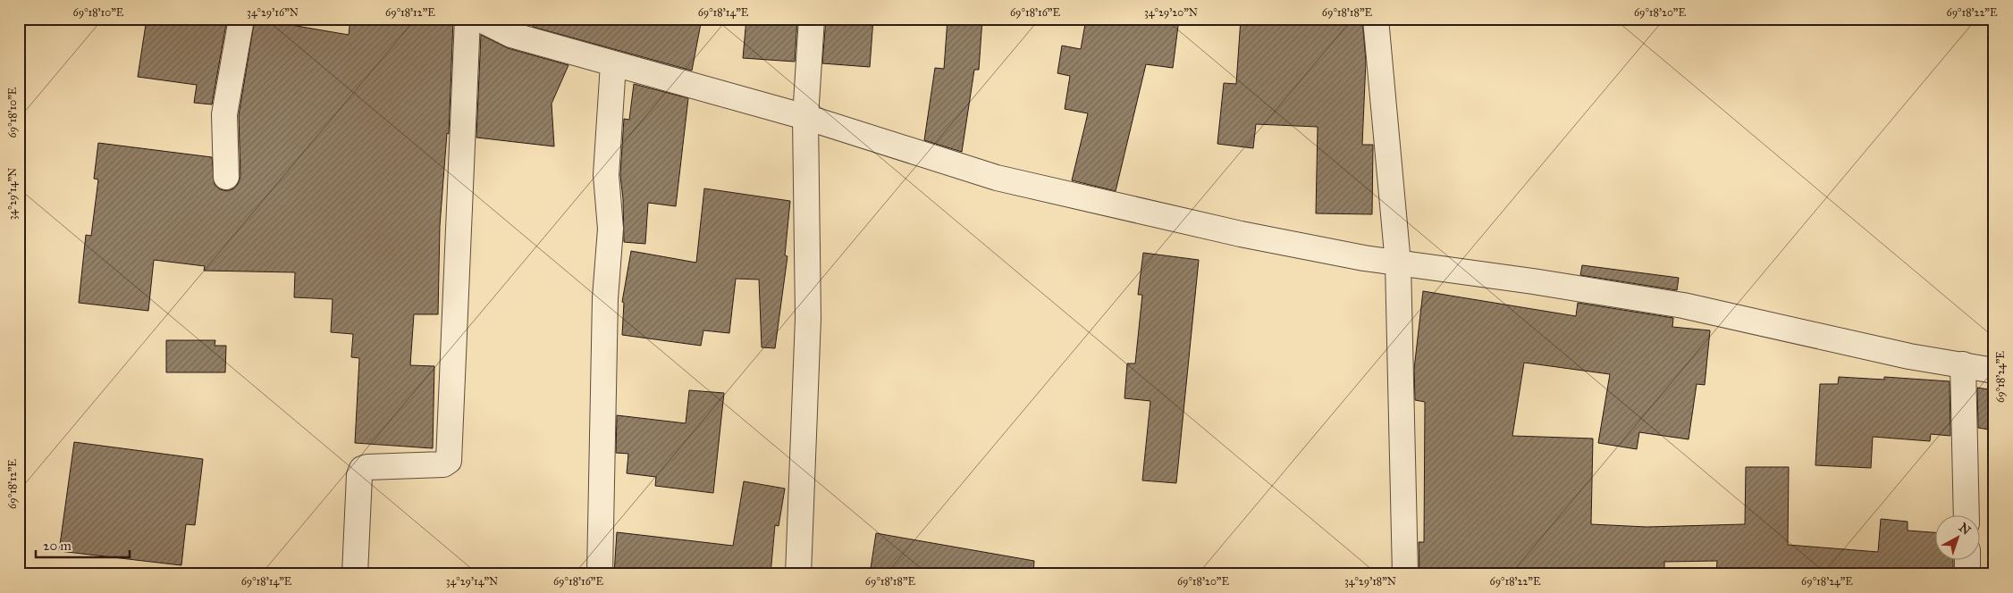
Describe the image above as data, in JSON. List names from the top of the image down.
{
  "scale_bar": "20 m",
  "north": "top right",
  "coordinates": [
    "69°18'10\"E",
    "34°29'16\"N",
    "69°18'12\"E",
    "69°18'14\"E",
    "69°18'16\"E",
    "34°29'20\"N",
    "69°18'18\"E",
    "69°18'20\"E",
    "69°18'22\"E",
    "34°29'14\"N",
    "69°18'24\"E",
    "34°29'18\"N"
  ]
}
